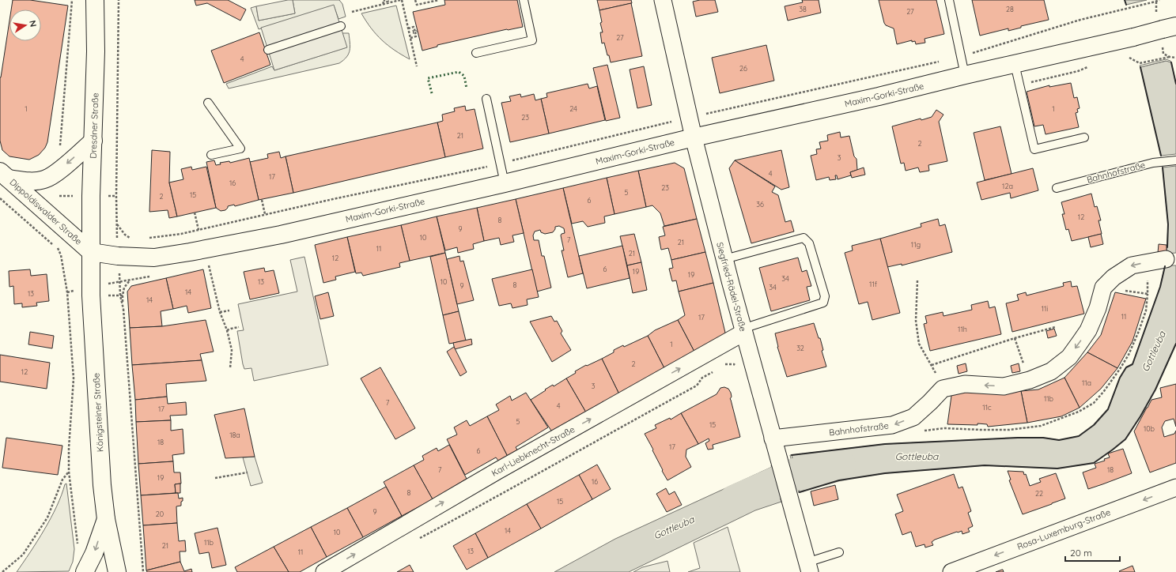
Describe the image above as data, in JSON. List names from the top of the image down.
{
  "streets": {
    "main road": [
      "Maxim-Gorki-Straße",
      "Dresdner Straße",
      "Dippoldiswalder Straße",
      "Königsteiner Straße"
    ],
    "street": [
      "Bahnhofstraße",
      "Siegfried-Rädel-Straße",
      "Karl-Liebknecht-Straße",
      "Rosa-Luxemburg-Straße"
    ]
  },
  "crossings": [
    ["Maxim-Gorki-Straße", "Dresdner Straße"],
    ["Maxim-Gorki-Straße", "Dippoldiswalder Straße"],
    ["Maxim-Gorki-Straße", "Siegfried-Rädel-Straße"],
    ["Maxim-Gorki-Straße", "Königsteiner Straße"],
    ["Dresdner Straße", "Dippoldiswalder Straße"],
    ["Dresdner Straße", "Königsteiner Straße"],
    ["Bahnhofstraße", "Siegfried-Rädel-Straße"],
    ["Dippoldiswalder Straße", "Königsteiner Straße"],
    ["Siegfried-Rädel-Straße", "Karl-Liebknecht-Straße"]
  ],
  "one_way": ["Bahnhofstraße", "Karl-Liebknecht-Straße", "Rosa-Luxemburg-Straße"],
  "water": ["Gottleuba"],
  "house_numbers": [
    "38",
    "28",
    "27",
    "27",
    "4",
    "26",
    "1",
    "24",
    "1",
    "23",
    "21",
    "2",
    "3",
    "4",
    "17",
    "16",
    "12a",
    "23",
    "5",
    "15",
    "2",
    "6",
    "36",
    "12",
    "8",
    "9",
    "10",
    "7",
    "21",
    "11g",
    "11",
    "21",
    "12",
    "6",
    "19",
    "19",
    "34",
    "13",
    "10",
    "11f",
    "8",
    "9",
    "34",
    "14",
    "13",
    "14",
    "11i",
    "11",
    "17",
    "11h",
    "1",
    "32",
    "2",
    "12",
    "11a",
    "3",
    "11b",
    "7",
    "4",
    "11c",
    "17",
    "5",
    "15",
    "10b",
    "18a",
    "18",
    "17",
    "6",
    "7",
    "18",
    "19",
    "16",
    "8",
    "22",
    "15",
    "9",
    "20",
    "14",
    "10",
    "11b",
    "21",
    "13",
    "11"
  ],
  "scale_bar": "20 m",
  "north": "right"
}
